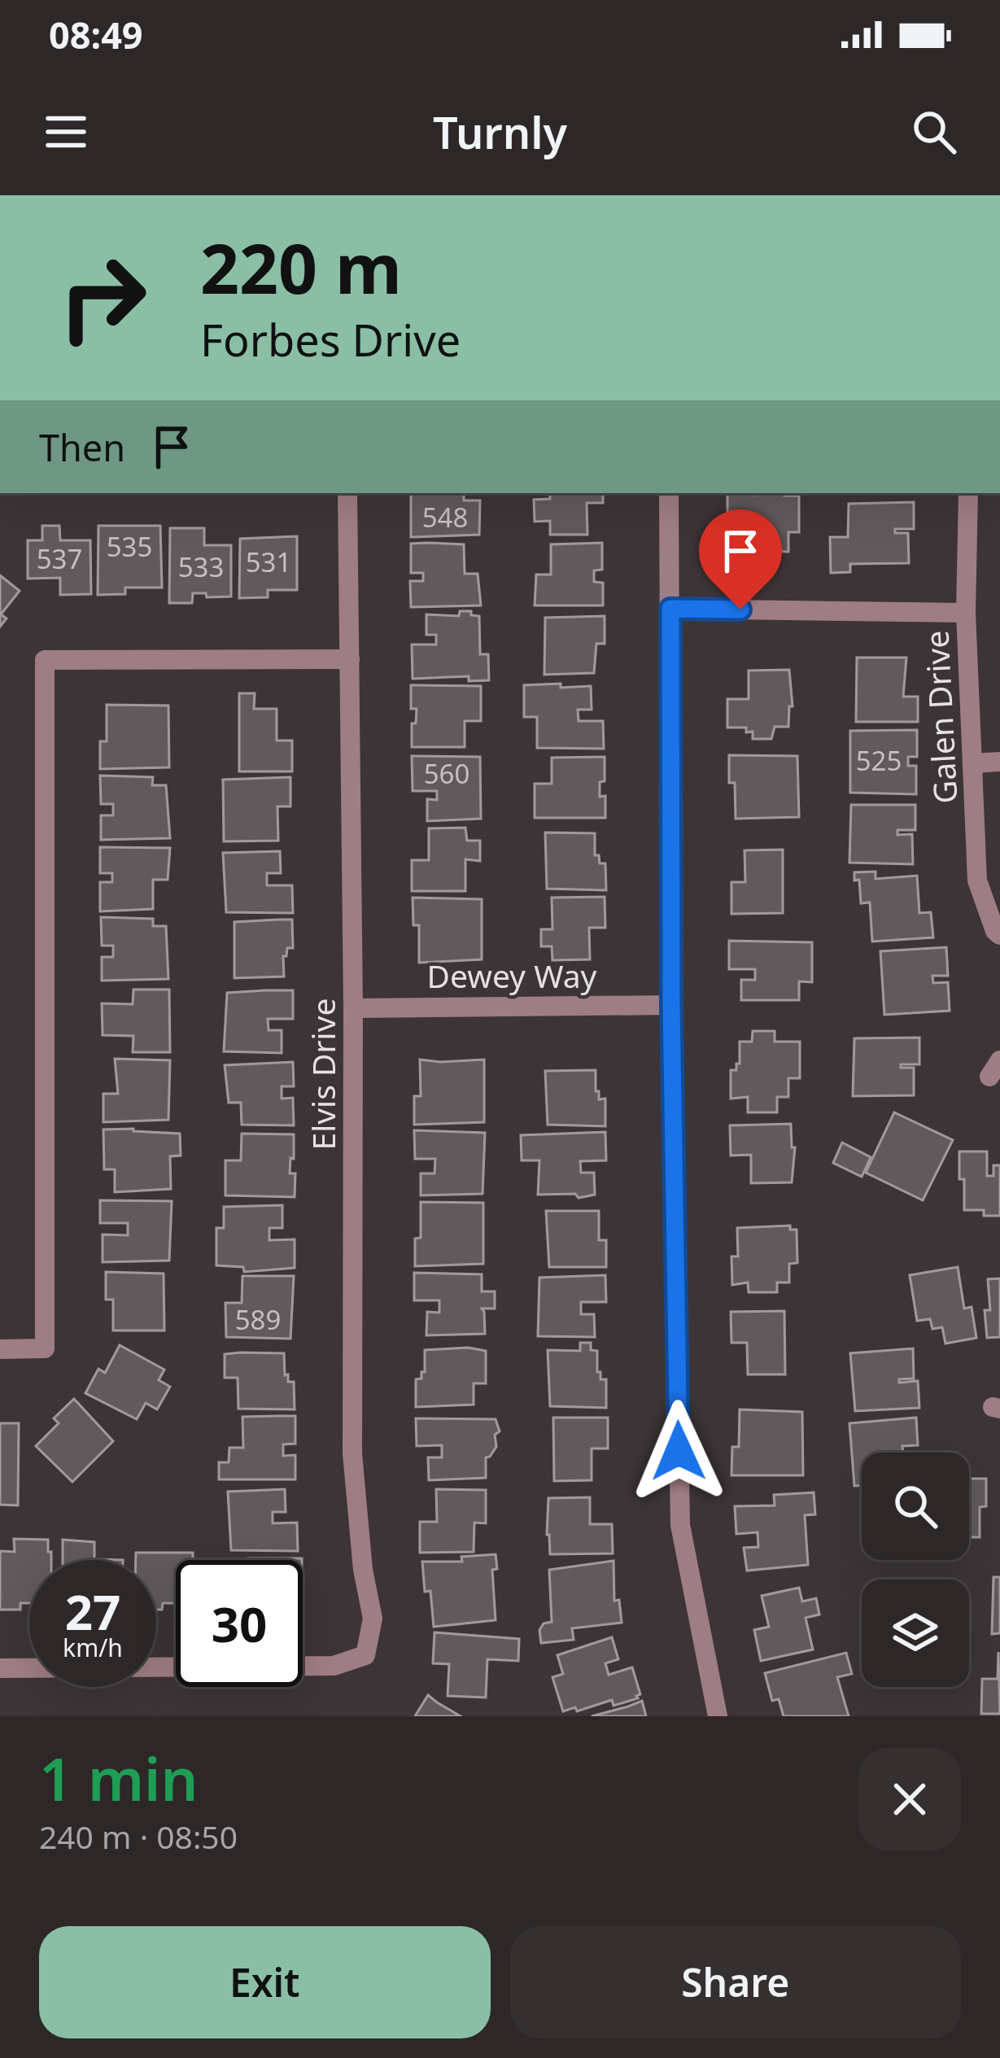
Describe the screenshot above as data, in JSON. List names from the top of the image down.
{
  "streets": {
    "street": ["Galen Drive", "Dewey Way", "Elvis Drive"]
  },
  "crossings": [
    ["Dewey Way", "Elvis Drive"]
  ],
  "house_numbers": [
    "548",
    "535",
    "537",
    "531",
    "533",
    "525",
    "560",
    "589"
  ],
  "page": {
    "status": "08:49",
    "header": "Turnly",
    "turn": ["220 m", "Forbes Drive"],
    "then": "Then",
    "speed": "27 km/h",
    "limit": "30",
    "heading": ["1 min", "240 m · 08:50"],
    "buttons": ["Exit", "Share"]
  }
}
